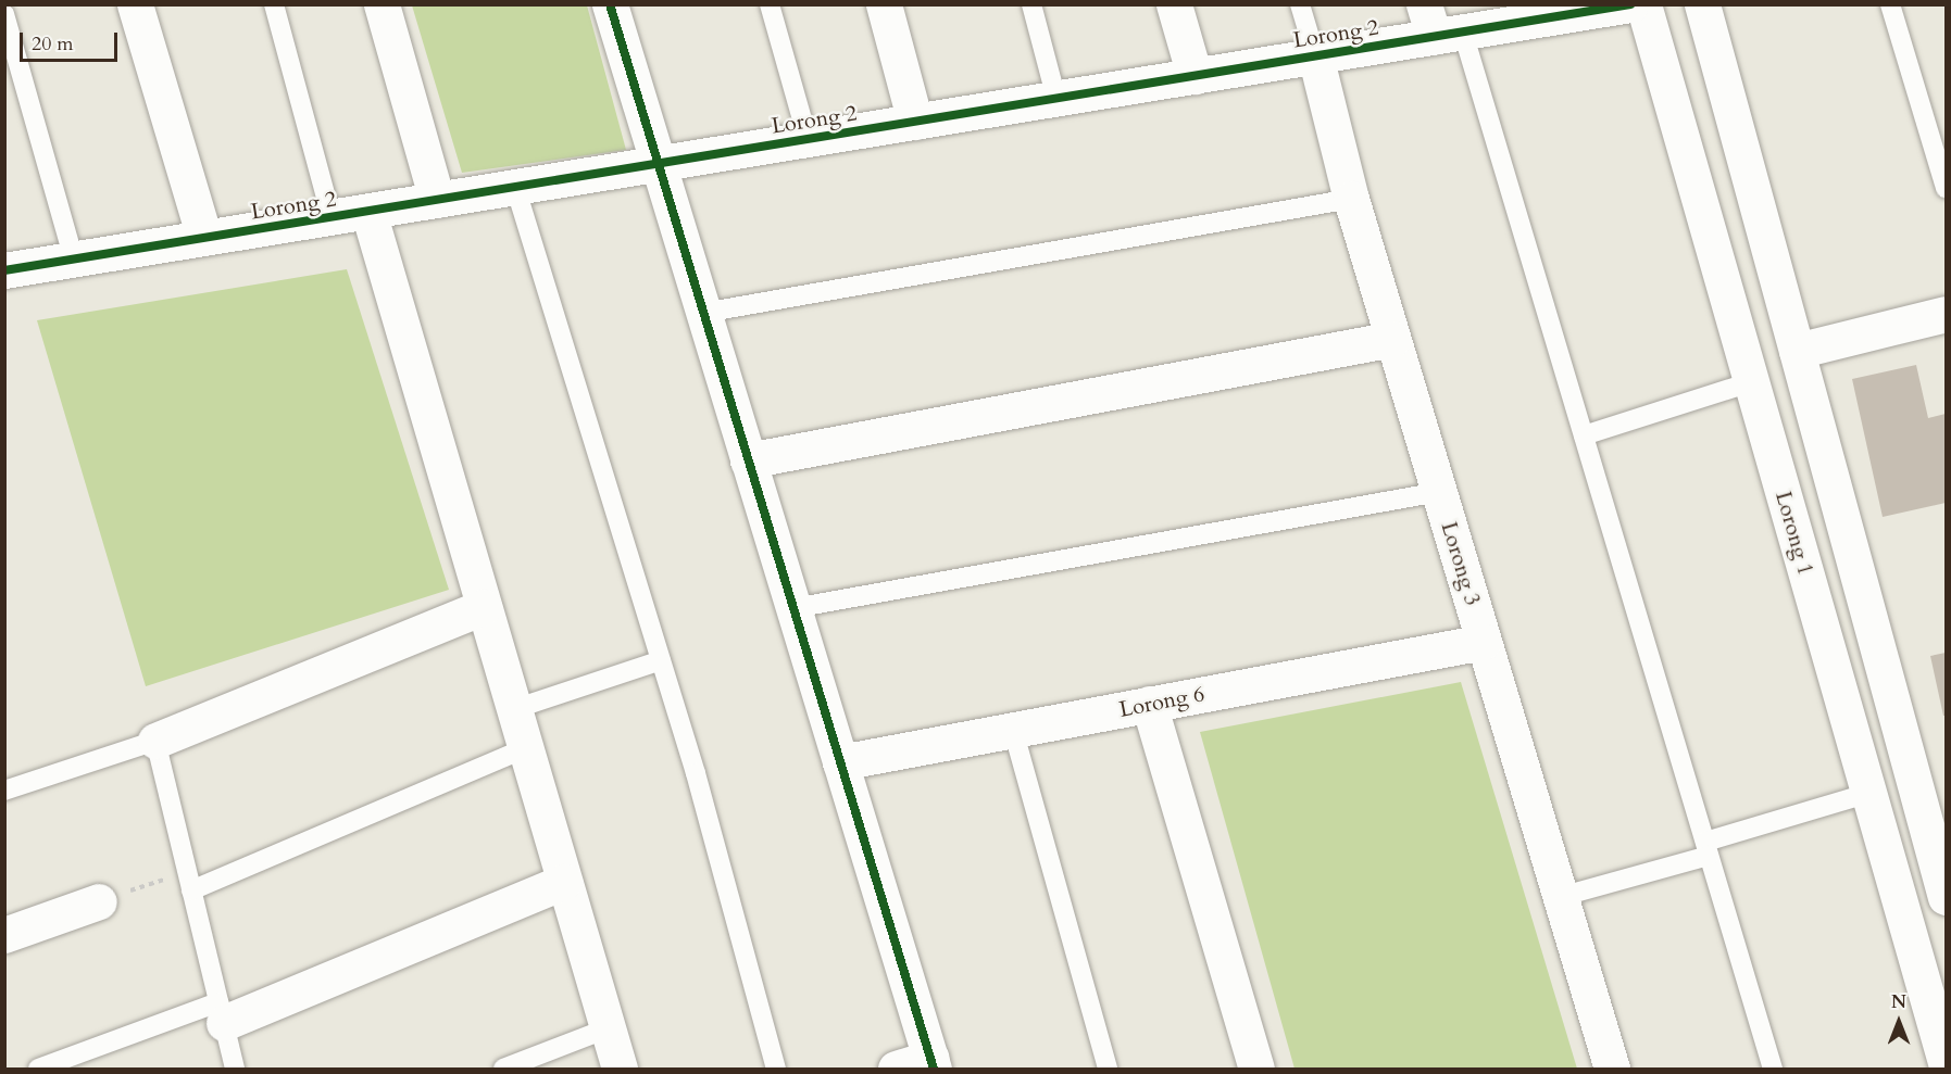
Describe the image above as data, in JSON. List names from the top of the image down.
{
  "streets": {
    "street": [
      "Lorong 2",
      "Lorong 1",
      "Lorong 3",
      "Lorong 6"
    ]
  },
  "crossings": [
    ["Lorong 2", "Lorong 3"],
    ["Lorong 3", "Lorong 6"]
  ],
  "scale_bar": "20 m",
  "north": "top"
}
